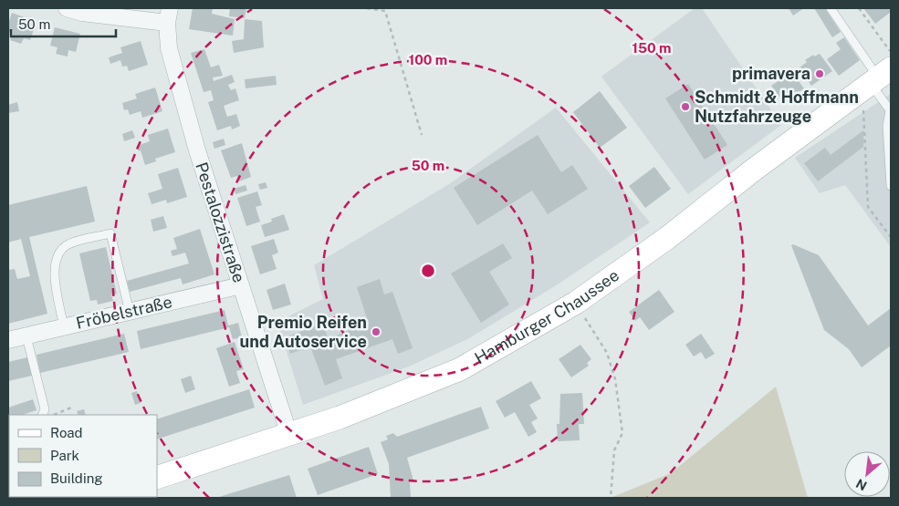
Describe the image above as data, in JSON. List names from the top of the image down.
{
  "streets": {
    "main road": ["Hamburger Chaussee"],
    "street": ["Pestalozzistraße", "Fröbelstraße"]
  },
  "crossings": [
    ["Pestalozzistraße", "Fröbelstraße"],
    ["Pestalozzistraße", "Hamburger Chaussee"]
  ],
  "places": ["primavera", "Schmidt & Hoffmann Nutzfahrzeuge", "Premio Reifen und Autoservice"],
  "legend": ["Road", "Park", "Building"],
  "scale_bar": "50 m",
  "north": "bottom left",
  "rings": ["150 m", "100 m", "50 m"]
}
